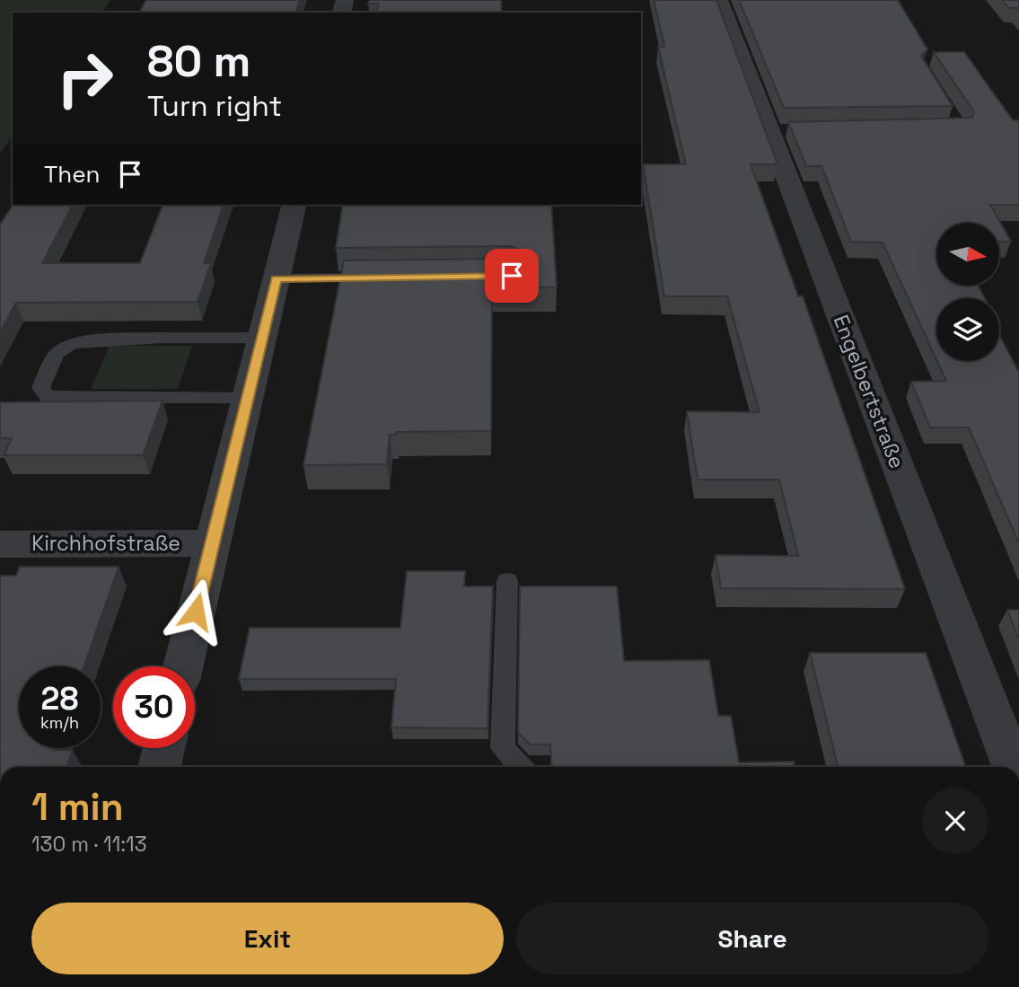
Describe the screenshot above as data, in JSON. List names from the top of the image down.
{
  "streets": {
    "street": ["Engelbertstraße", "Kirchhofstraße"]
  },
  "north": "right",
  "page": {
    "turn": ["80 m", "Turn right"],
    "then": "Then",
    "speed": "28 km/h",
    "limit": "30",
    "heading": ["1 min", "130 m · 11:13"],
    "buttons": ["Exit", "Share"]
  }
}
